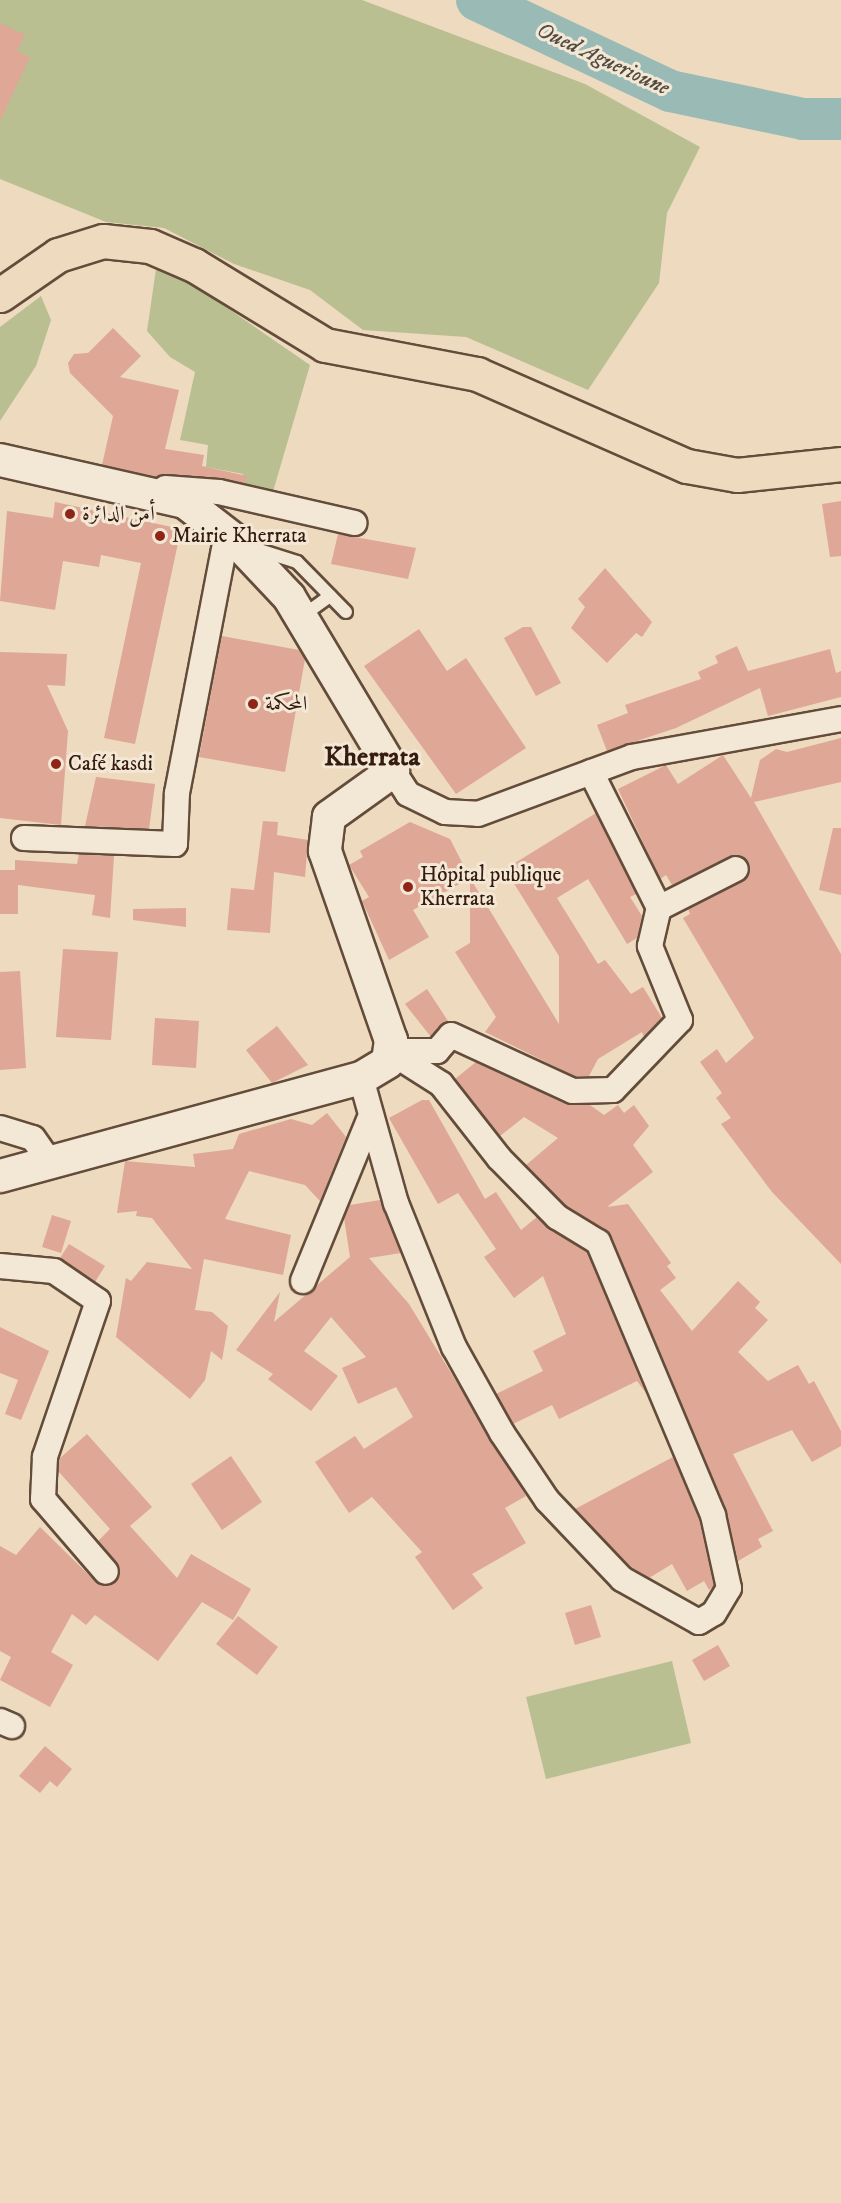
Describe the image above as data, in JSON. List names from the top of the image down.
{
  "districts": ["Kherrata"],
  "water": ["Oued Aguerioune"],
  "places": [
    "أمن الدائرة",
    "Mairie Kherrata",
    "المحكمة",
    "Café kasdi",
    "Hôpital publique Kherrata"
  ]
}
